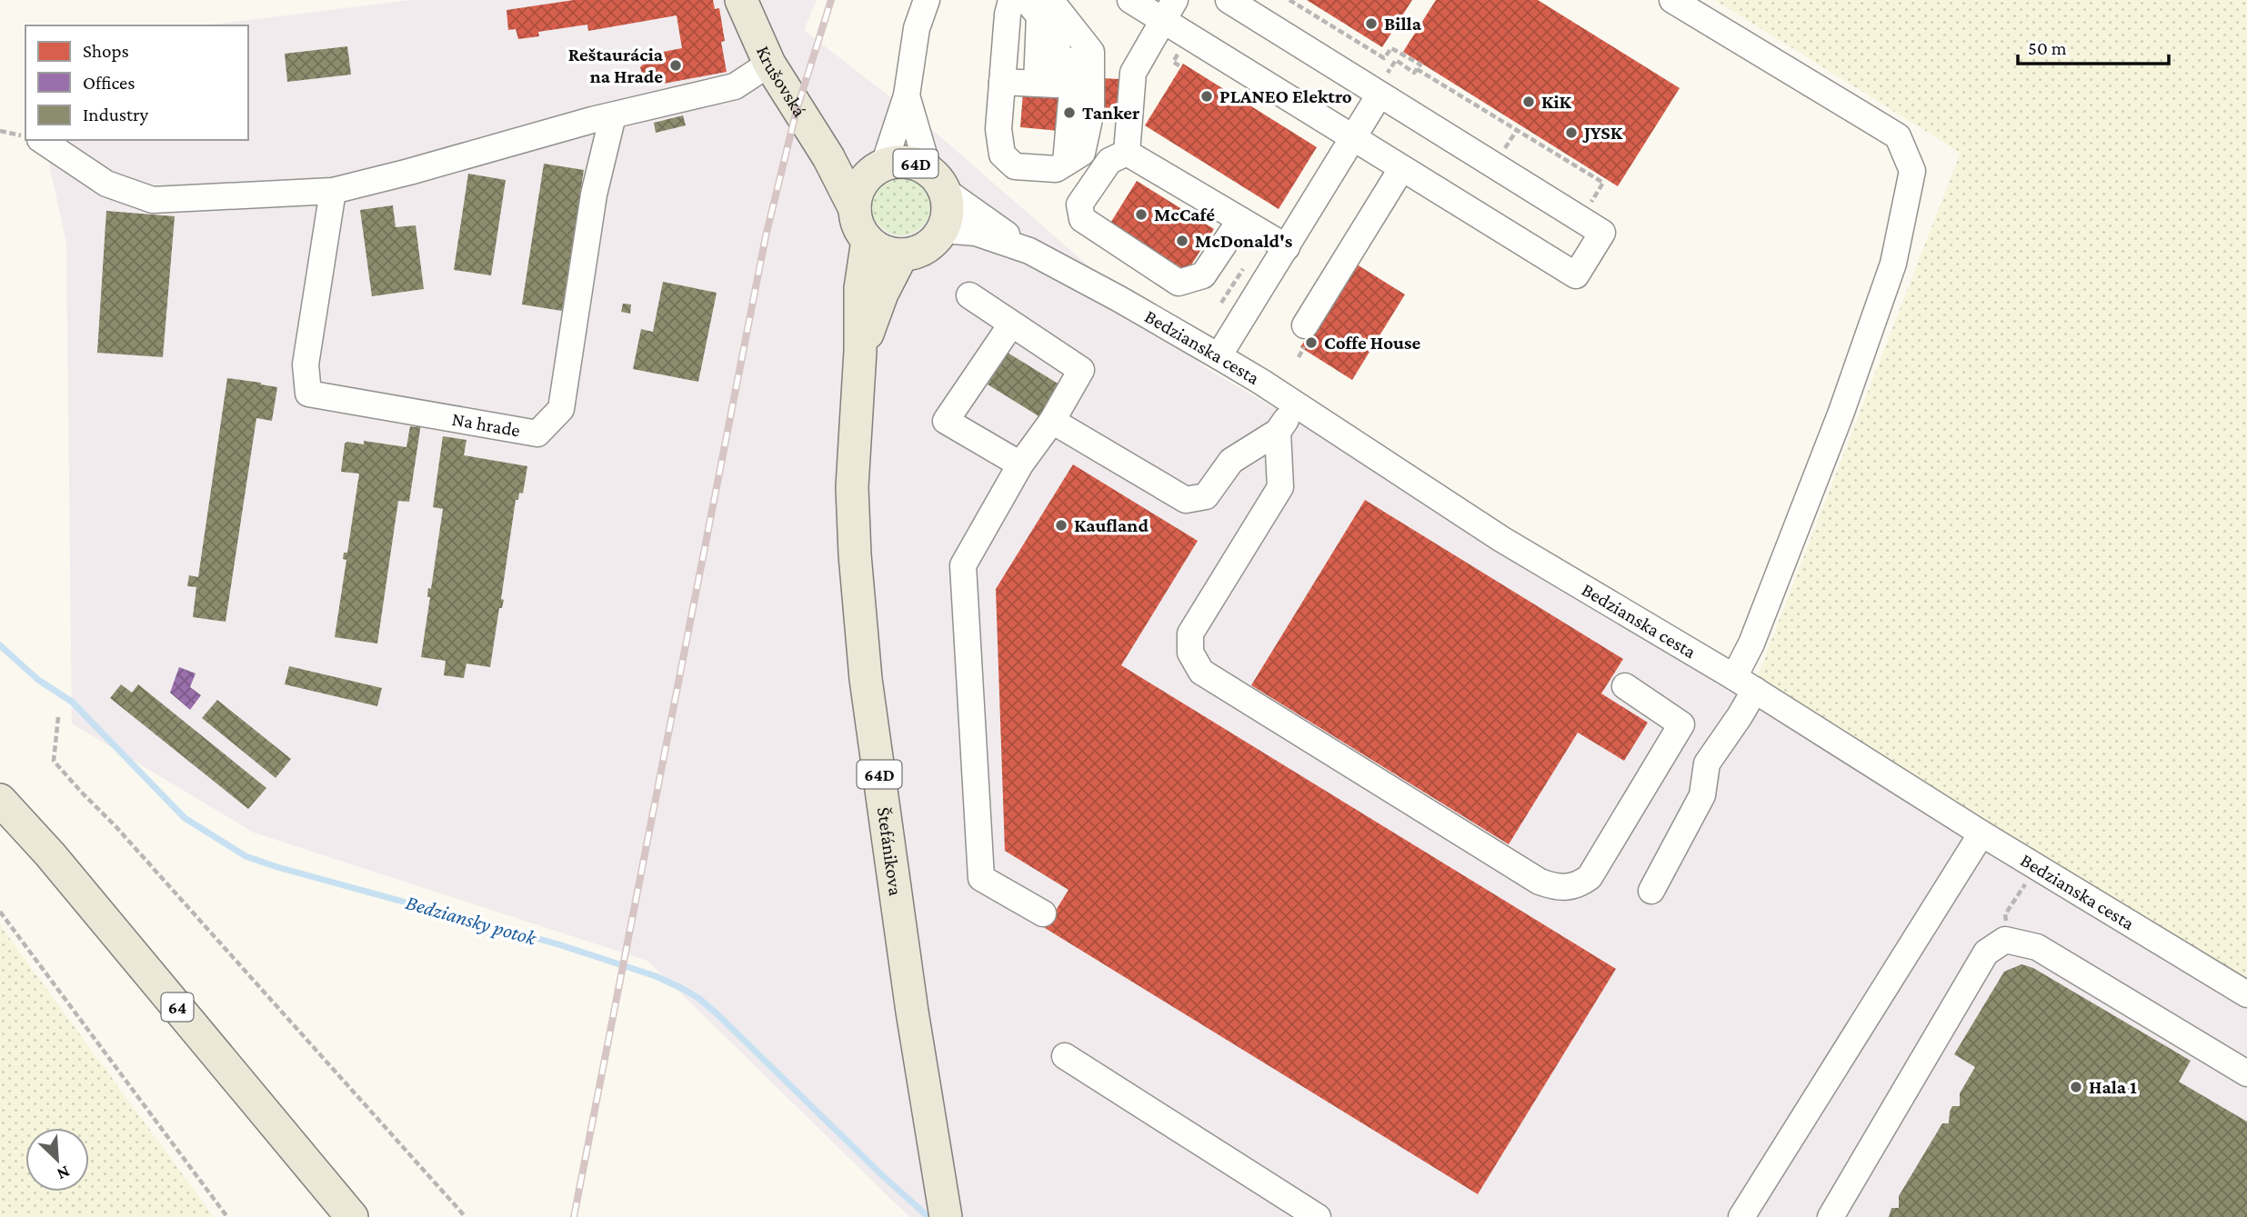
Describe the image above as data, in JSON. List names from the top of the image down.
{
  "streets": {
    "main road": [
      "Krušovská",
      "64D",
      "Štefánikova",
      "64"
    ],
    "street": ["Bedzianska cesta", "Na hrade"]
  },
  "crossings": [
    ["Krušovská", "64D"],
    ["Krušovská", "Bedzianska cesta"],
    ["64D", "Bedzianska cesta"],
    ["64D", "Štefánikova"]
  ],
  "water": ["Bedziansky potok"],
  "places": [
    "Billa",
    "Reštaurácia na Hrade",
    "PLANEO Elektro",
    "KiK",
    "Tanker",
    "JYSK",
    "McCafé",
    "McDonald's",
    "Coffe House",
    "Kaufland",
    "Hala 1"
  ],
  "legend": ["Shops", "Offices", "Industry"],
  "scale_bar": "50 m",
  "north": "bottom right"
}
